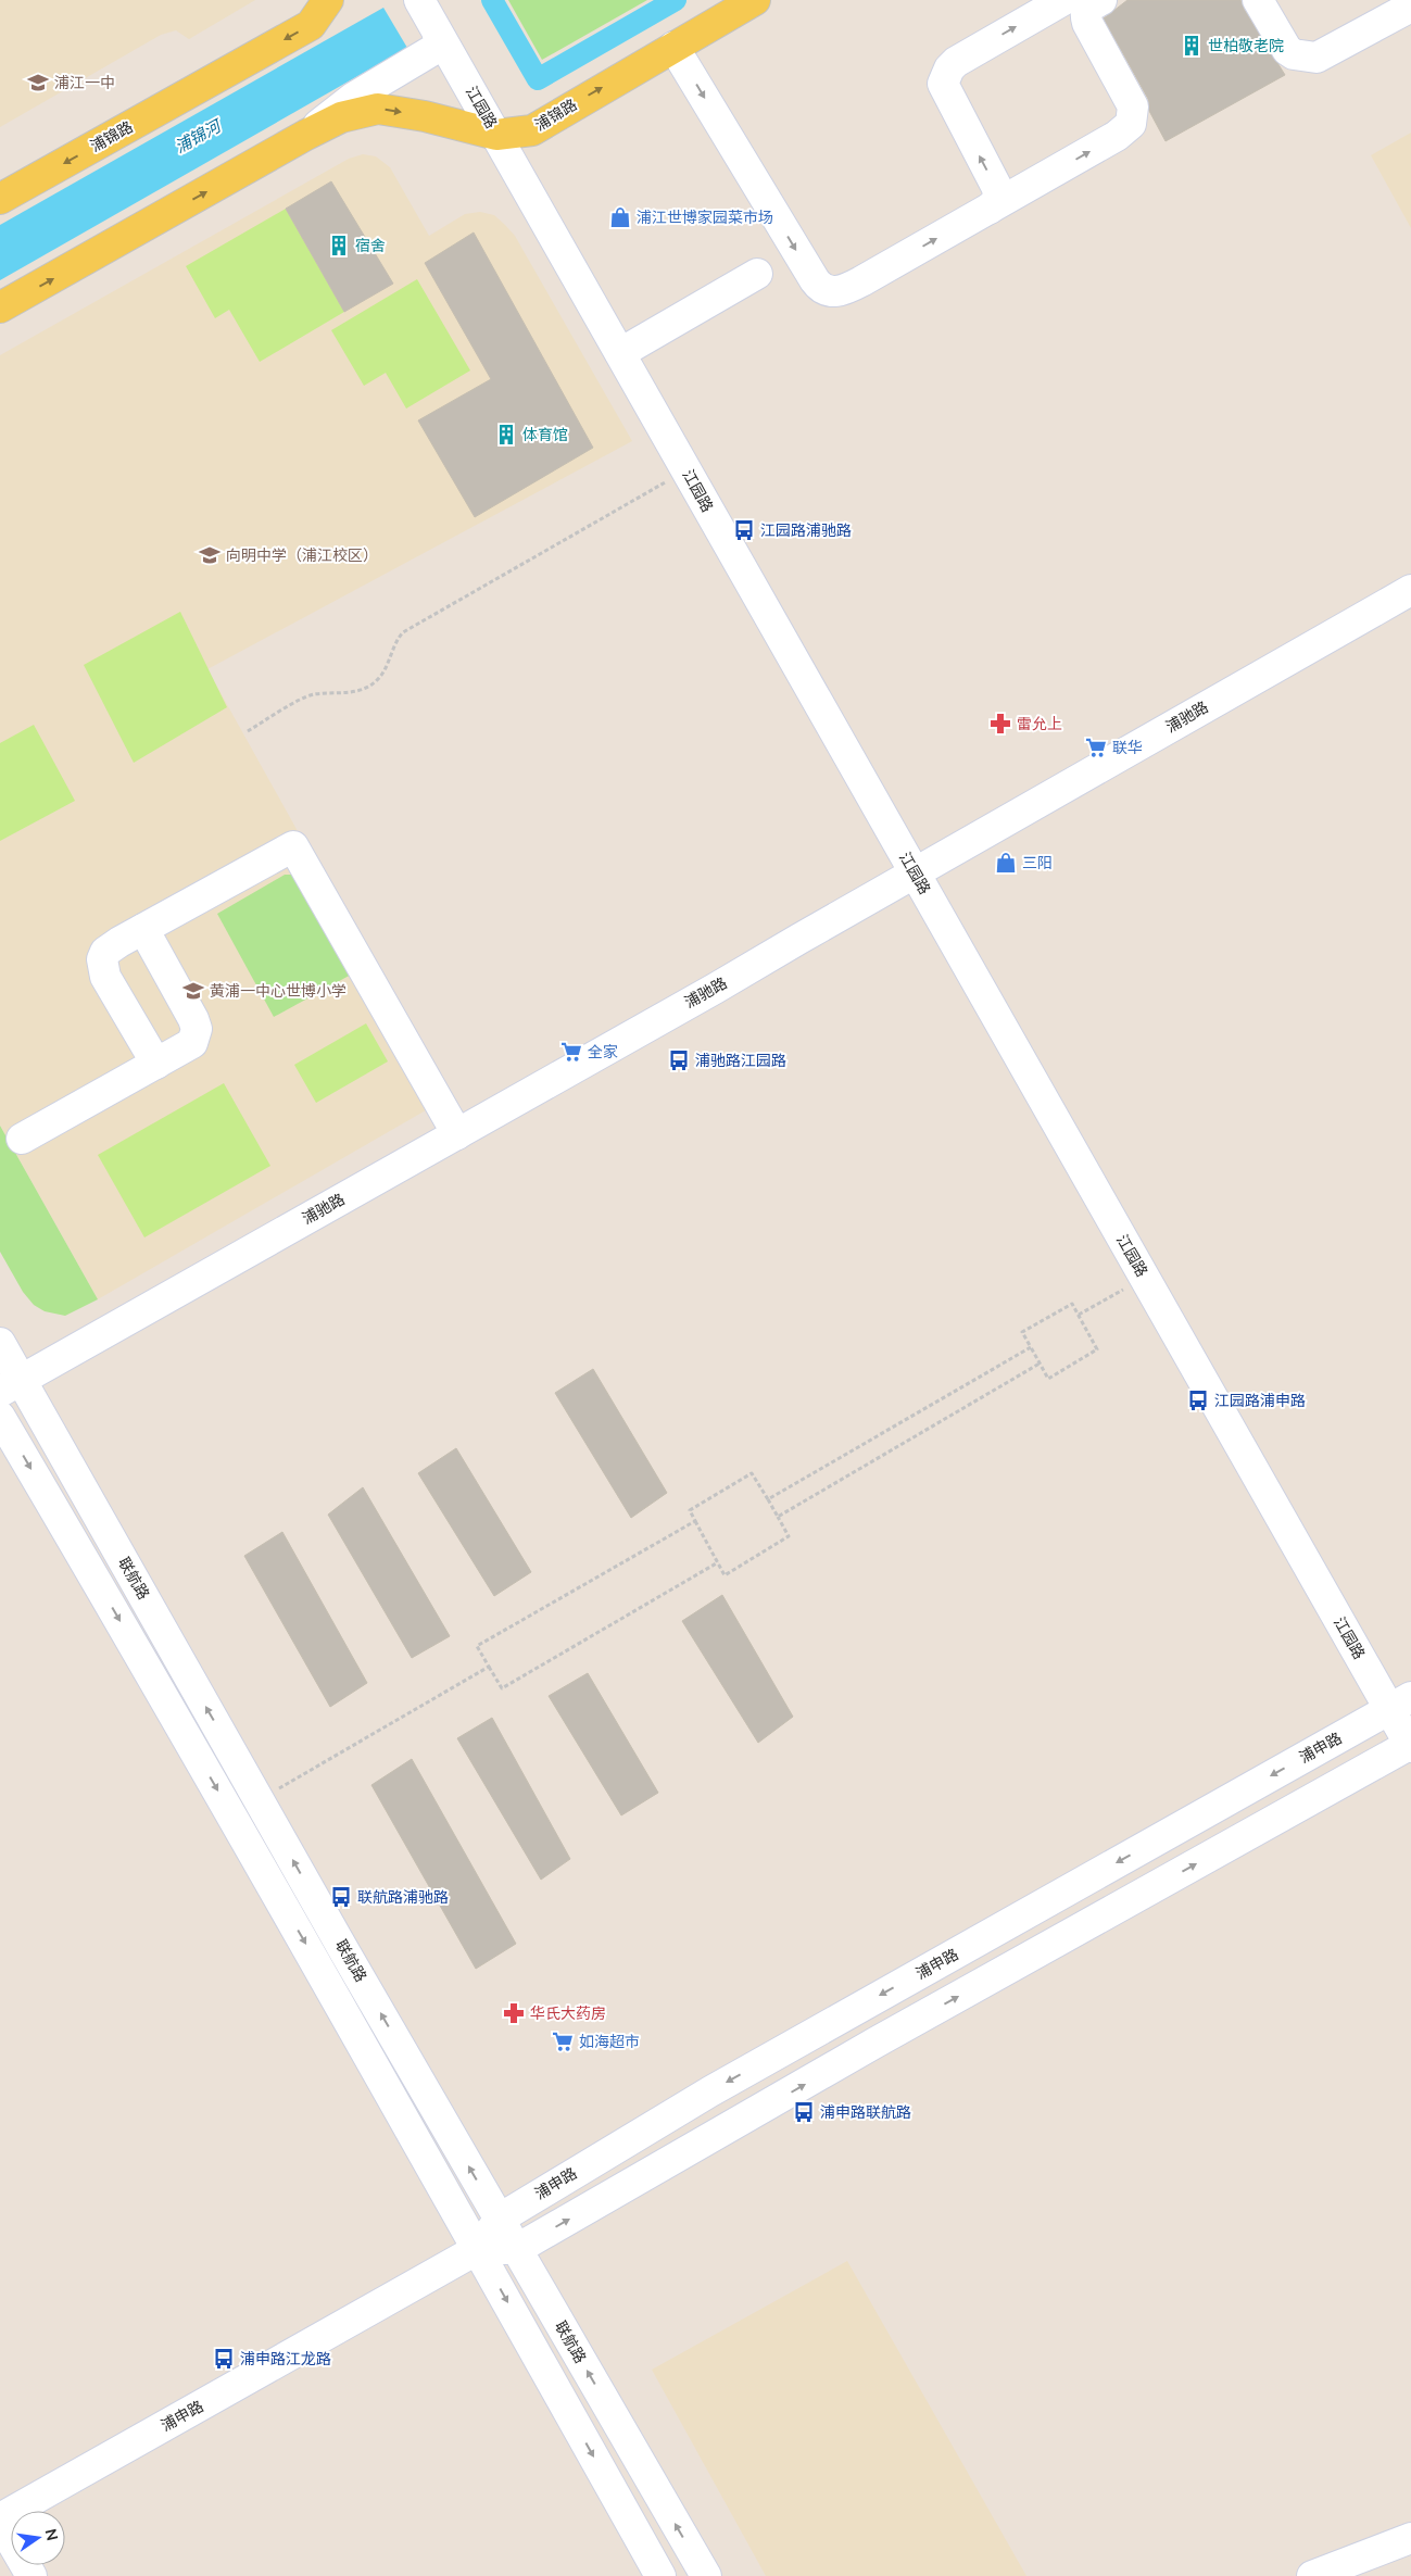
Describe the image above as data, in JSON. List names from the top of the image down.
{
  "streets": {
    "main road": ["浦锦路"],
    "street": [
      "江园路",
      "浦驰路",
      "联航路",
      "浦申路"
    ]
  },
  "crossings": [
    ["江园路", "浦锦路"],
    ["江园路", "浦驰路"],
    ["江园路", "浦申路"],
    ["浦驰路", "联航路"],
    ["联航路", "浦申路"]
  ],
  "water": ["浦锦河"],
  "places": {
    "building": ["世柏敬老院", "宿舍", "体育馆"],
    "school or university": ["浦江一中", "向明中学（浦江校区）", "黄浦一中心世博小学"],
    "shop": ["浦江世博家园菜市场", "三阳"],
    "bus stop": [
      "江园路浦驰路",
      "浦驰路江园路",
      "江园路浦申路",
      "联航路浦驰路",
      "浦申路联航路",
      "浦申路江龙路"
    ],
    "pharmacy": ["雷允上", "华氏大药房"],
    "supermarket": ["联华", "全家", "如海超市"]
  },
  "north": "right"
}
